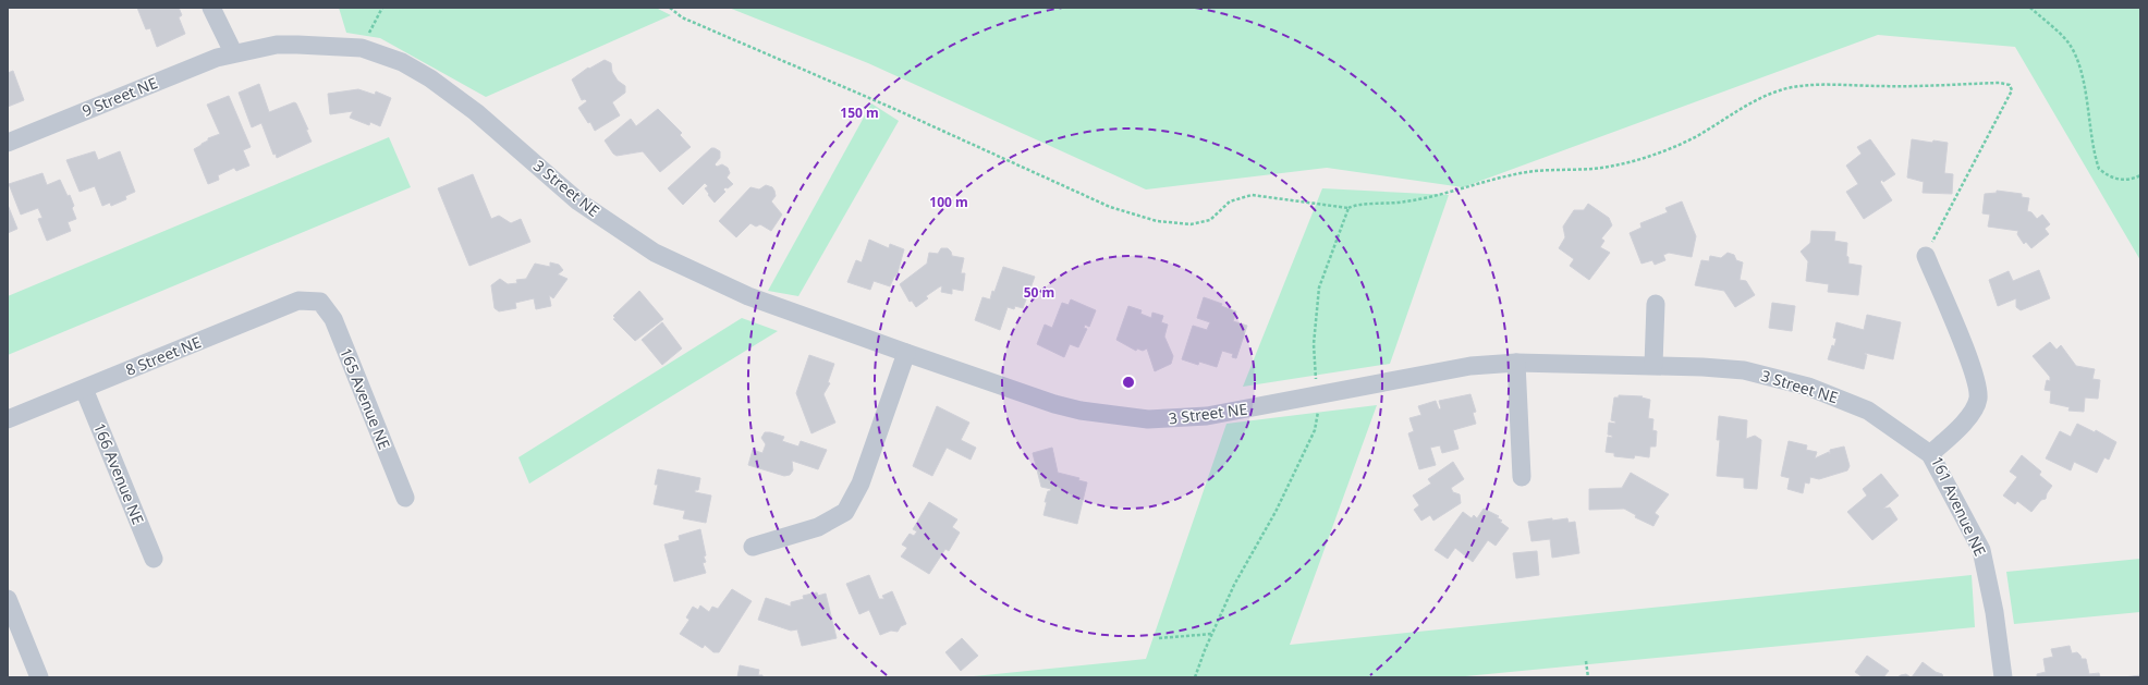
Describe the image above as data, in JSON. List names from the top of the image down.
{
  "streets": {
    "street": [
      "9 Street NE",
      "3 Street NE",
      "8 Street NE",
      "165 Avenue NE",
      "166 Avenue NE",
      "161 Avenue NE"
    ]
  },
  "crossings": [
    ["9 Street NE", "3 Street NE"],
    ["3 Street NE", "161 Avenue NE"],
    ["8 Street NE", "165 Avenue NE"],
    ["8 Street NE", "166 Avenue NE"]
  ],
  "rings": ["150 m", "100 m", "50 m"]
}
